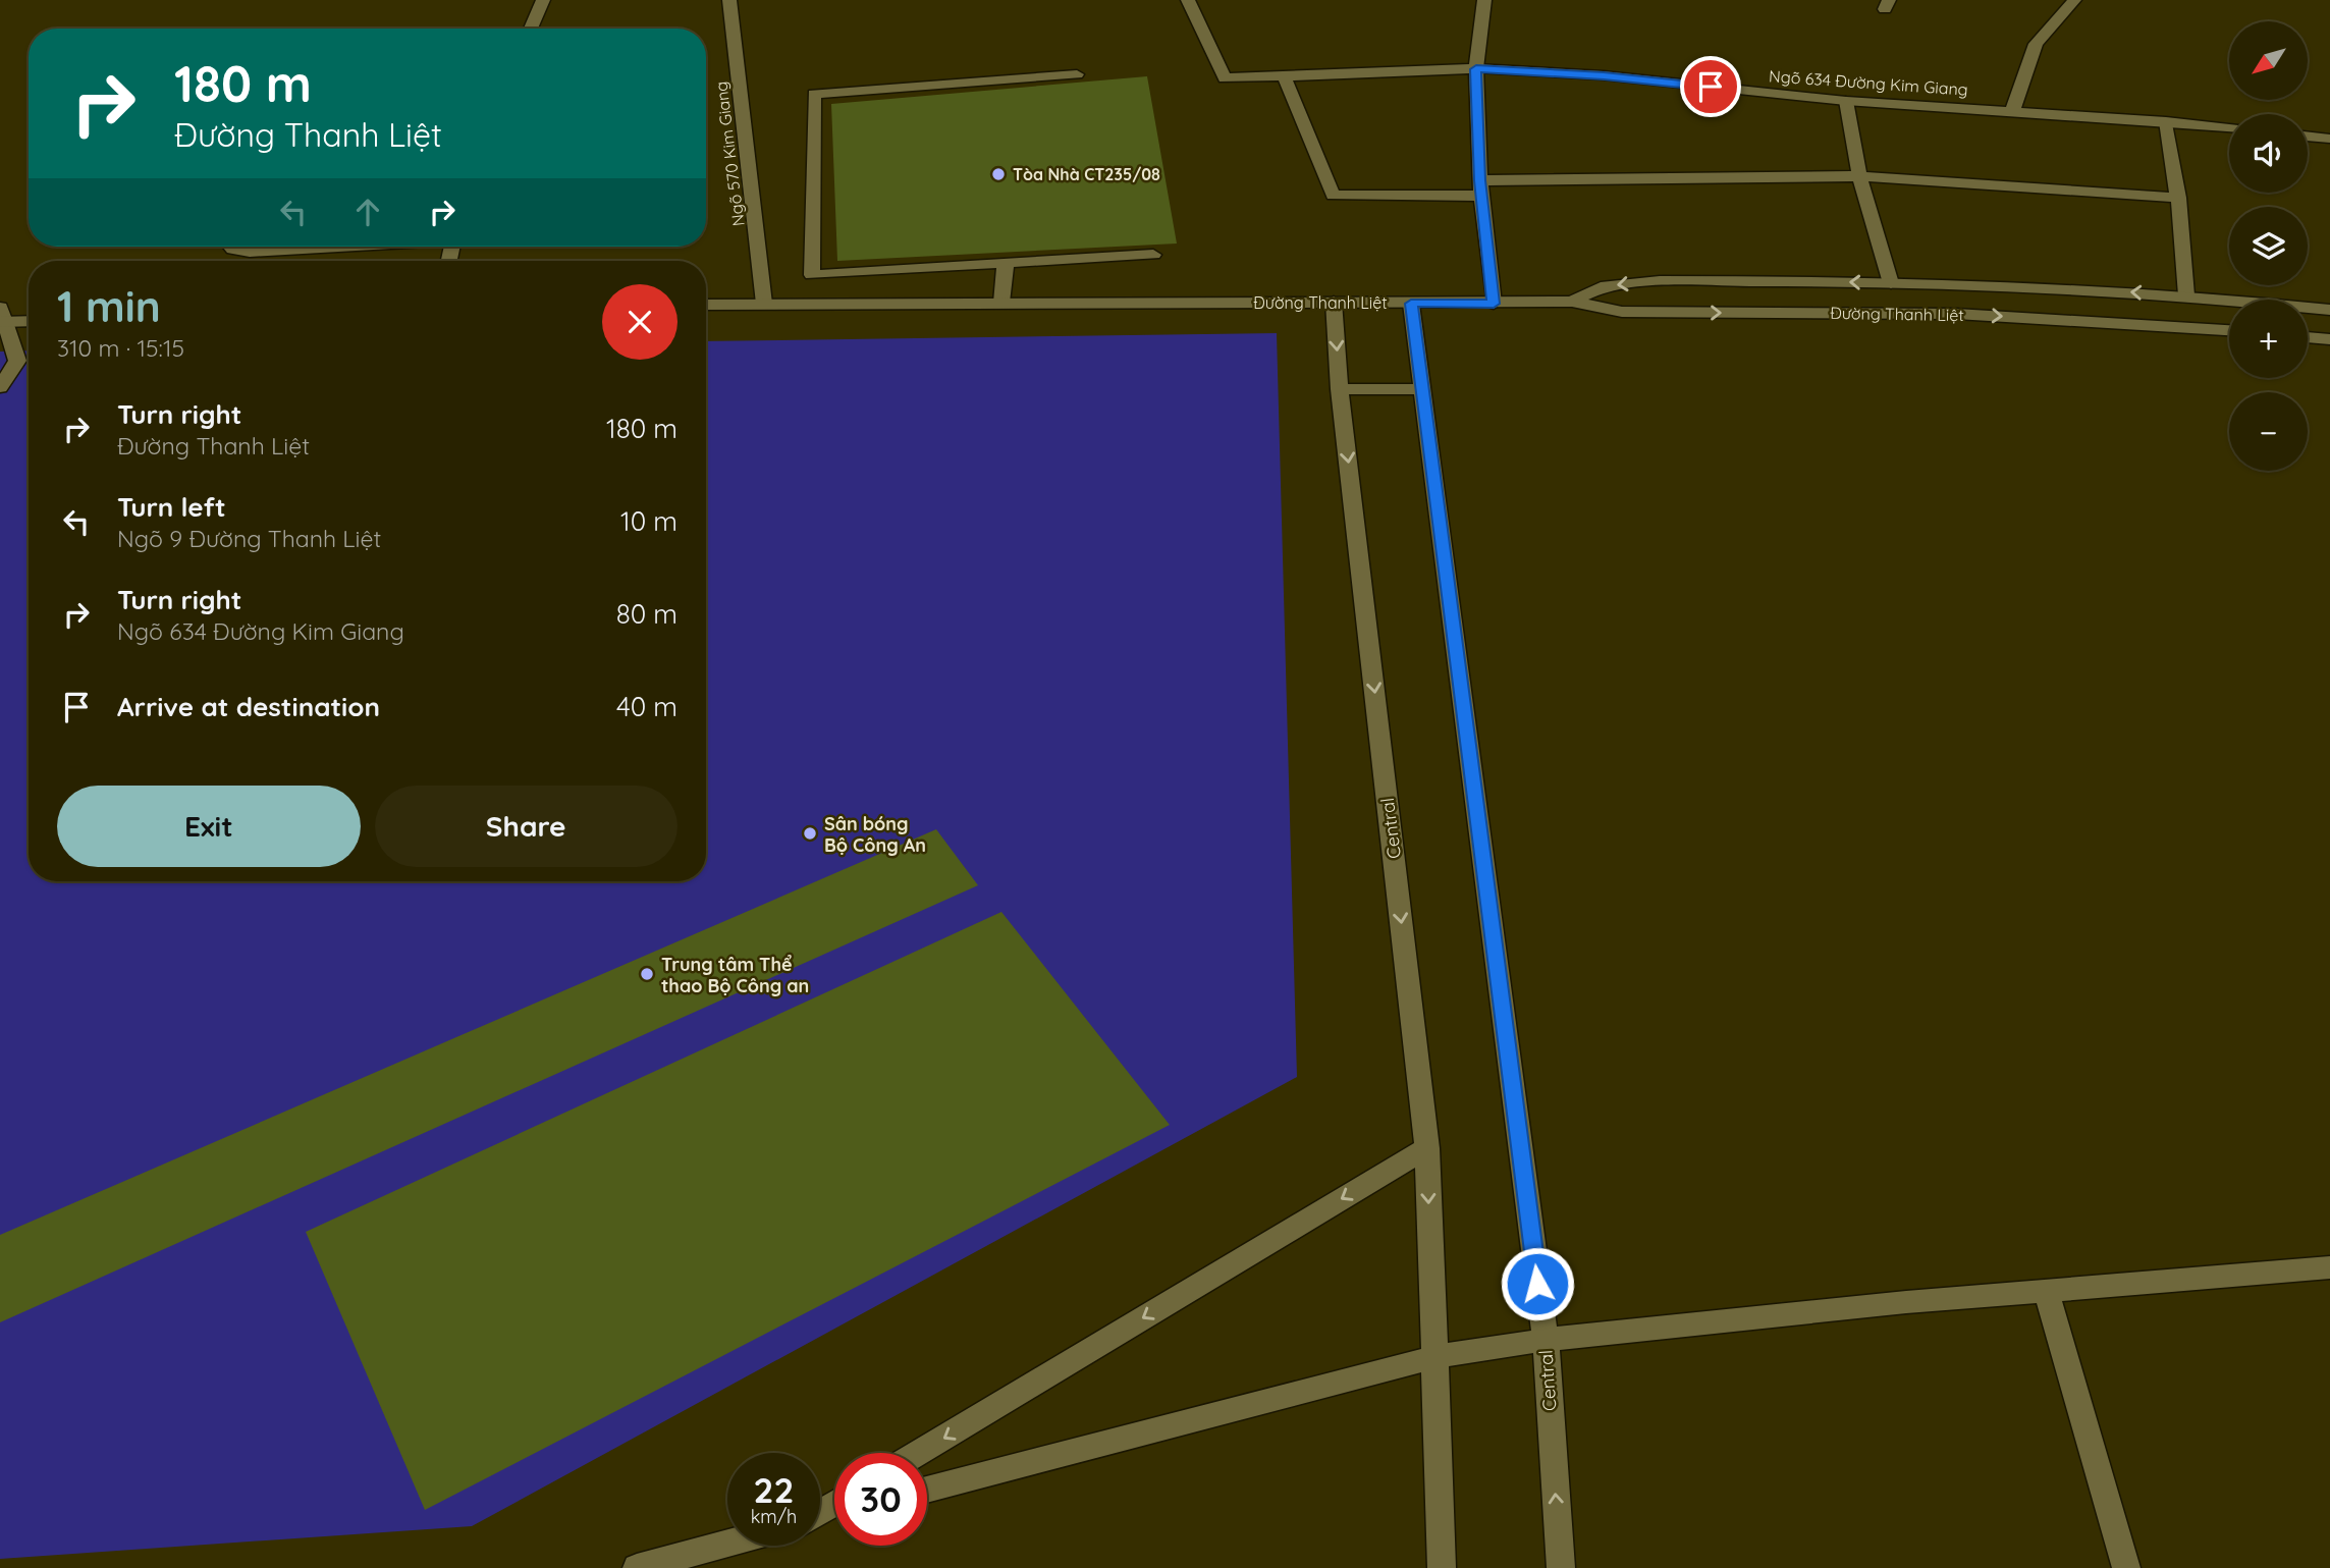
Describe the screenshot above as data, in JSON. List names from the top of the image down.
{
  "streets": {
    "street": [
      "Ngõ 634 Đường Kim Giang",
      "Ngõ 570 Kim Giang",
      "Đường Thanh Liệt",
      "Central"
    ]
  },
  "crossings": [
    ["Ngõ 570 Kim Giang", "Đường Thanh Liệt"],
    ["Đường Thanh Liệt", "Central"]
  ],
  "places": ["Tòa Nhà CT235/08", "Sân bóng Bộ Công An", "Trung tâm Thể thao Bộ Công an"],
  "north": "bottom left",
  "page": {
    "map_buttons": ["+", "−"],
    "turn": ["180 m", "Đường Thanh Liệt"],
    "heading": ["1 min", "310 m · 15:15"],
    "list": [
      {
        "name": "Turn right",
        "note": "Đường Thanh Liệt",
        "value": "180 m"
      },
      {
        "name": "Turn left",
        "note": "Ngõ 9 Đường Thanh Liệt",
        "value": "10 m"
      },
      {
        "name": "Turn right",
        "note": "Ngõ 634 Đường Kim Giang",
        "value": "80 m"
      },
      {
        "name": "Arrive at destination",
        "value": "40 m"
      }
    ],
    "buttons": ["Exit", "Share"],
    "speed": "22 km/h",
    "limit": "30"
  }
}
